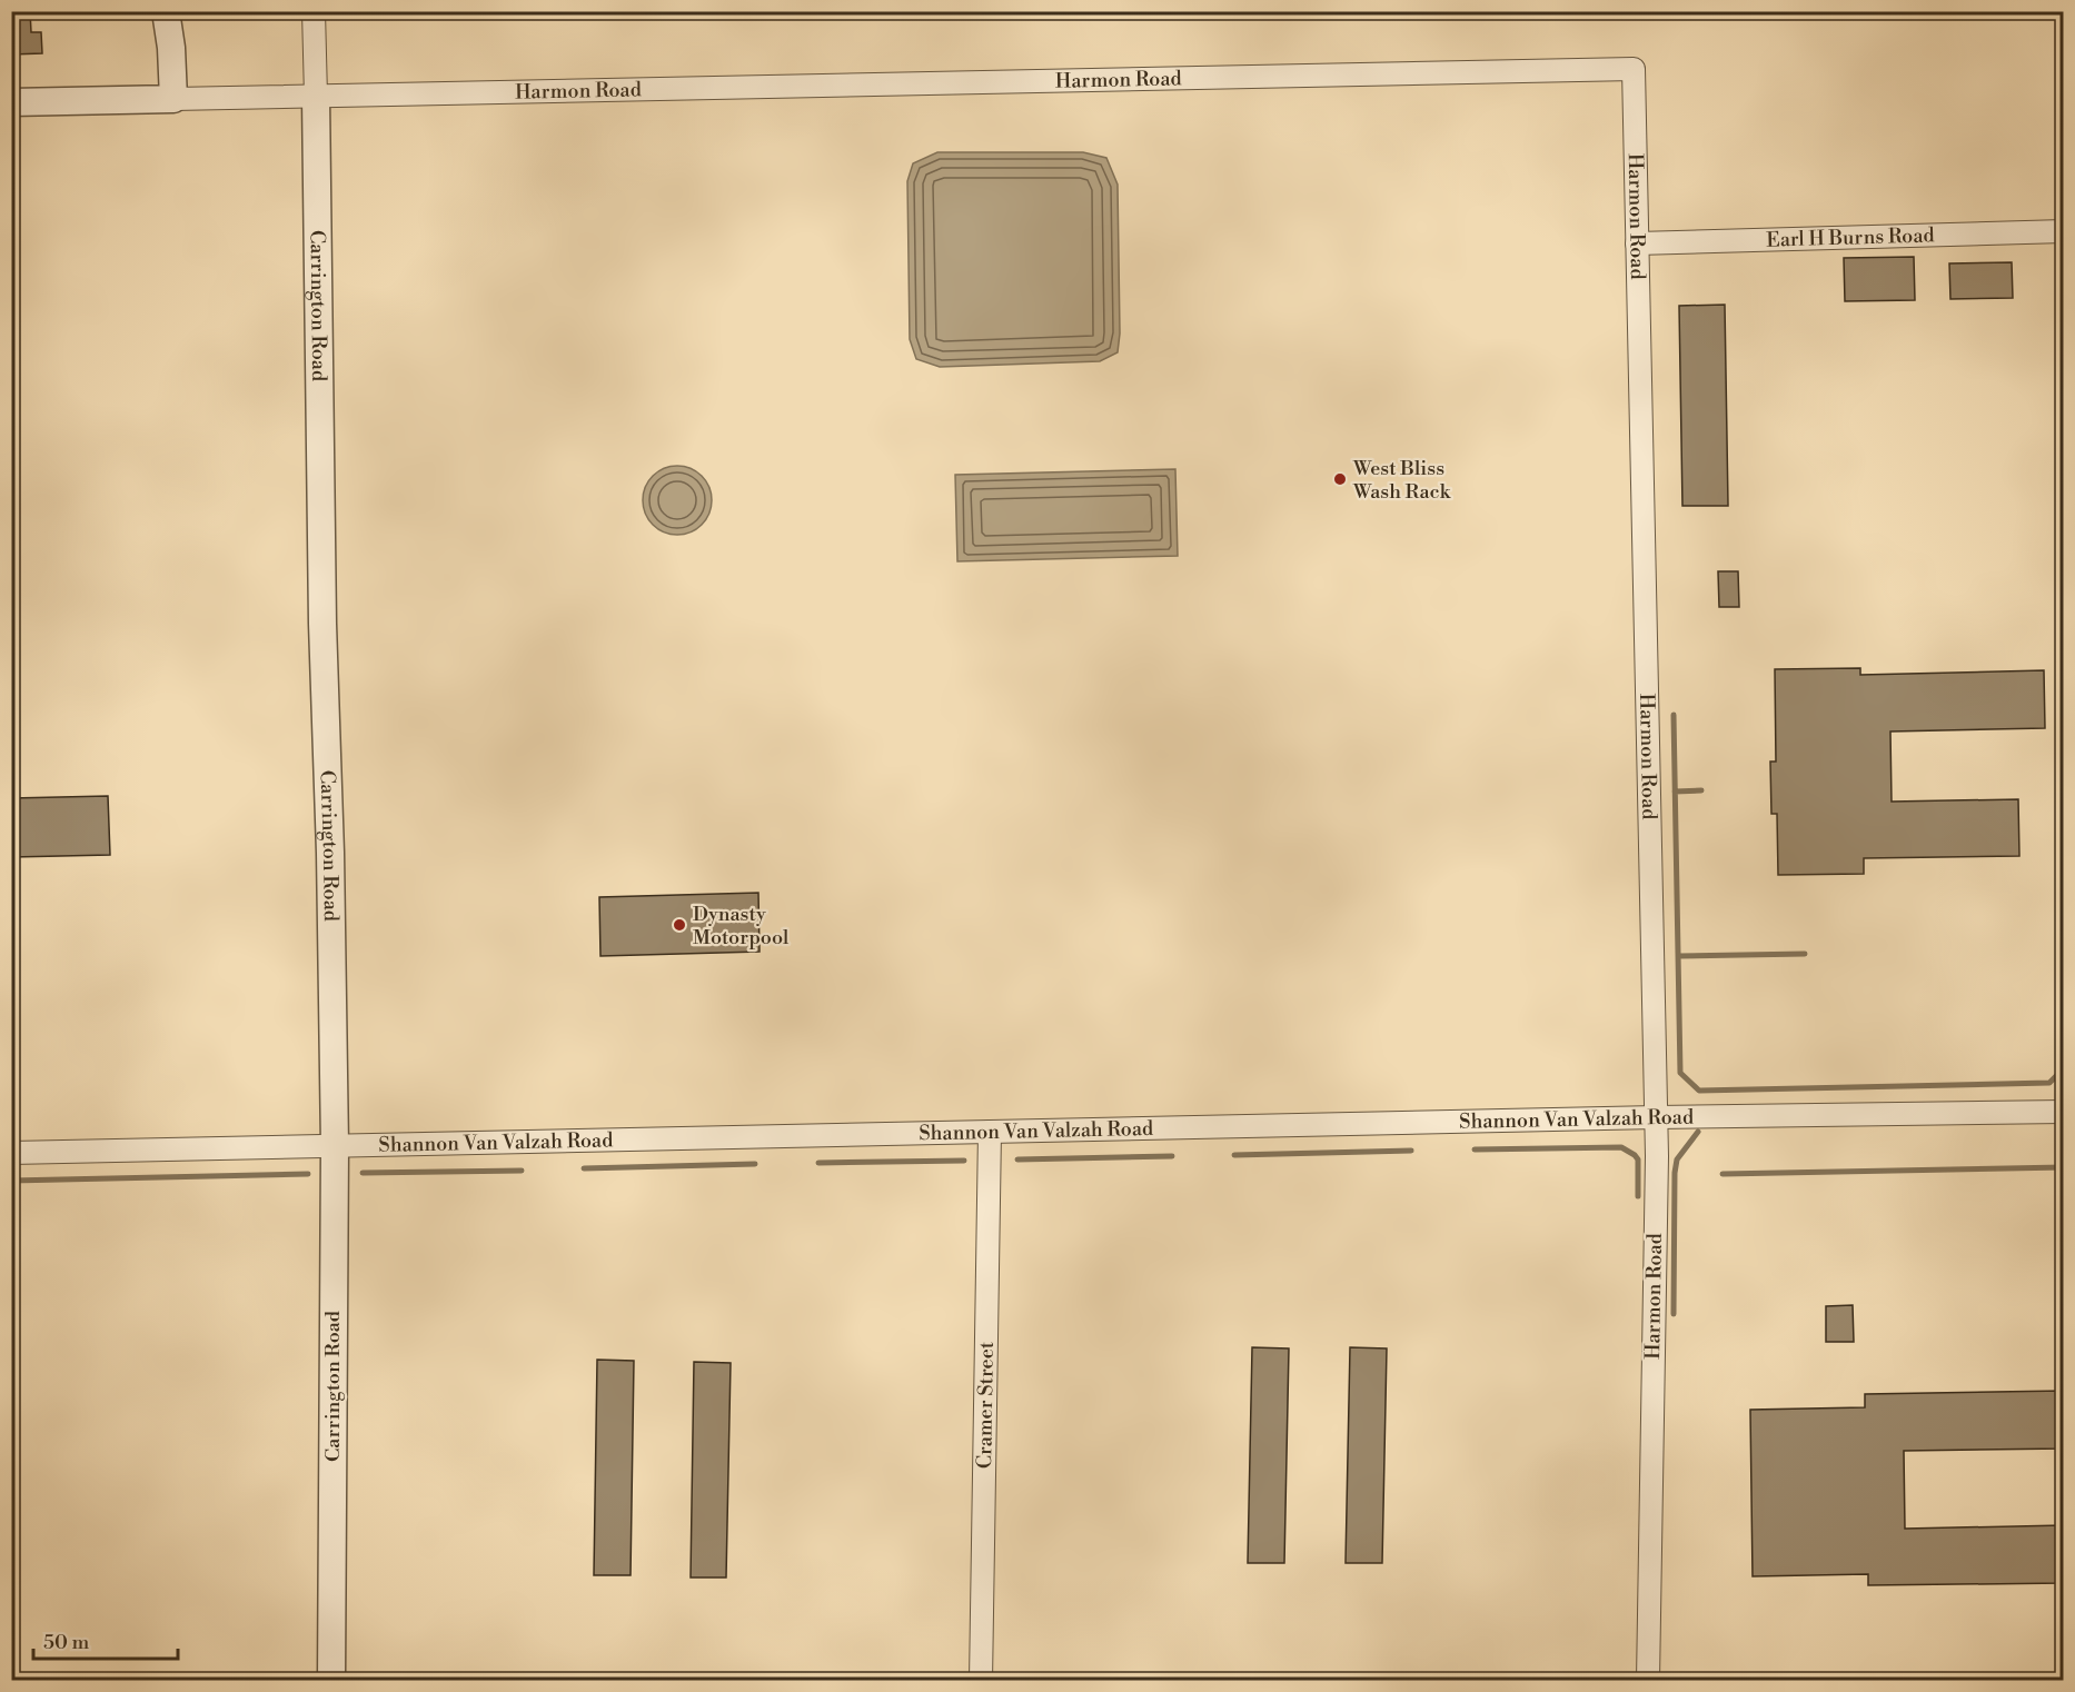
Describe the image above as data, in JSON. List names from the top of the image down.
{
  "streets": {
    "street": [
      "Harmon Road",
      "Earl H Burns Road",
      "Carrington Road",
      "Shannon Van Valzah Road",
      "Cramer Street"
    ]
  },
  "crossings": [
    ["Harmon Road", "Earl H Burns Road"],
    ["Harmon Road", "Carrington Road"],
    ["Harmon Road", "Shannon Van Valzah Road"],
    ["Carrington Road", "Shannon Van Valzah Road"],
    ["Shannon Van Valzah Road", "Cramer Street"]
  ],
  "places": ["West Bliss Wash Rack", "Dynasty Motorpool"],
  "scale_bar": "50 m"
}
